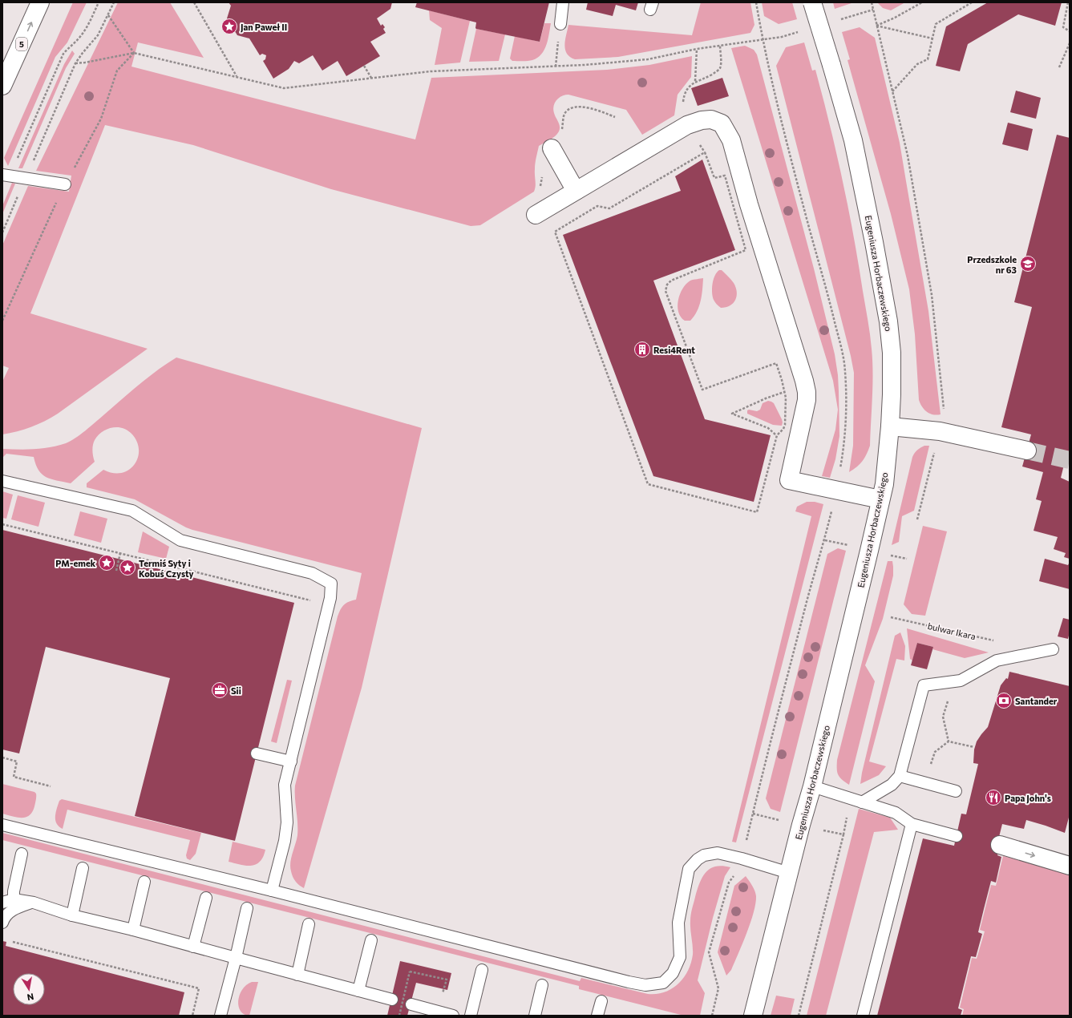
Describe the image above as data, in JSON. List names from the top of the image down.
{
  "streets": {
    "street": ["5", "Eugeniusza Horbaczewskiego"],
    "path": ["bulwar Ikara"]
  },
  "places": {
    "place": ["Jan Paweł II", "PM-emek", "Termiś Syty i Kobuś Czysty"],
    "school or university": ["Przedszkole nr 63"],
    "building": ["Resi4Rent"],
    "office": ["Sii"],
    "bank": ["Santander"],
    "restaurant": ["Papa John's"]
  },
  "north": "bottom"
}
